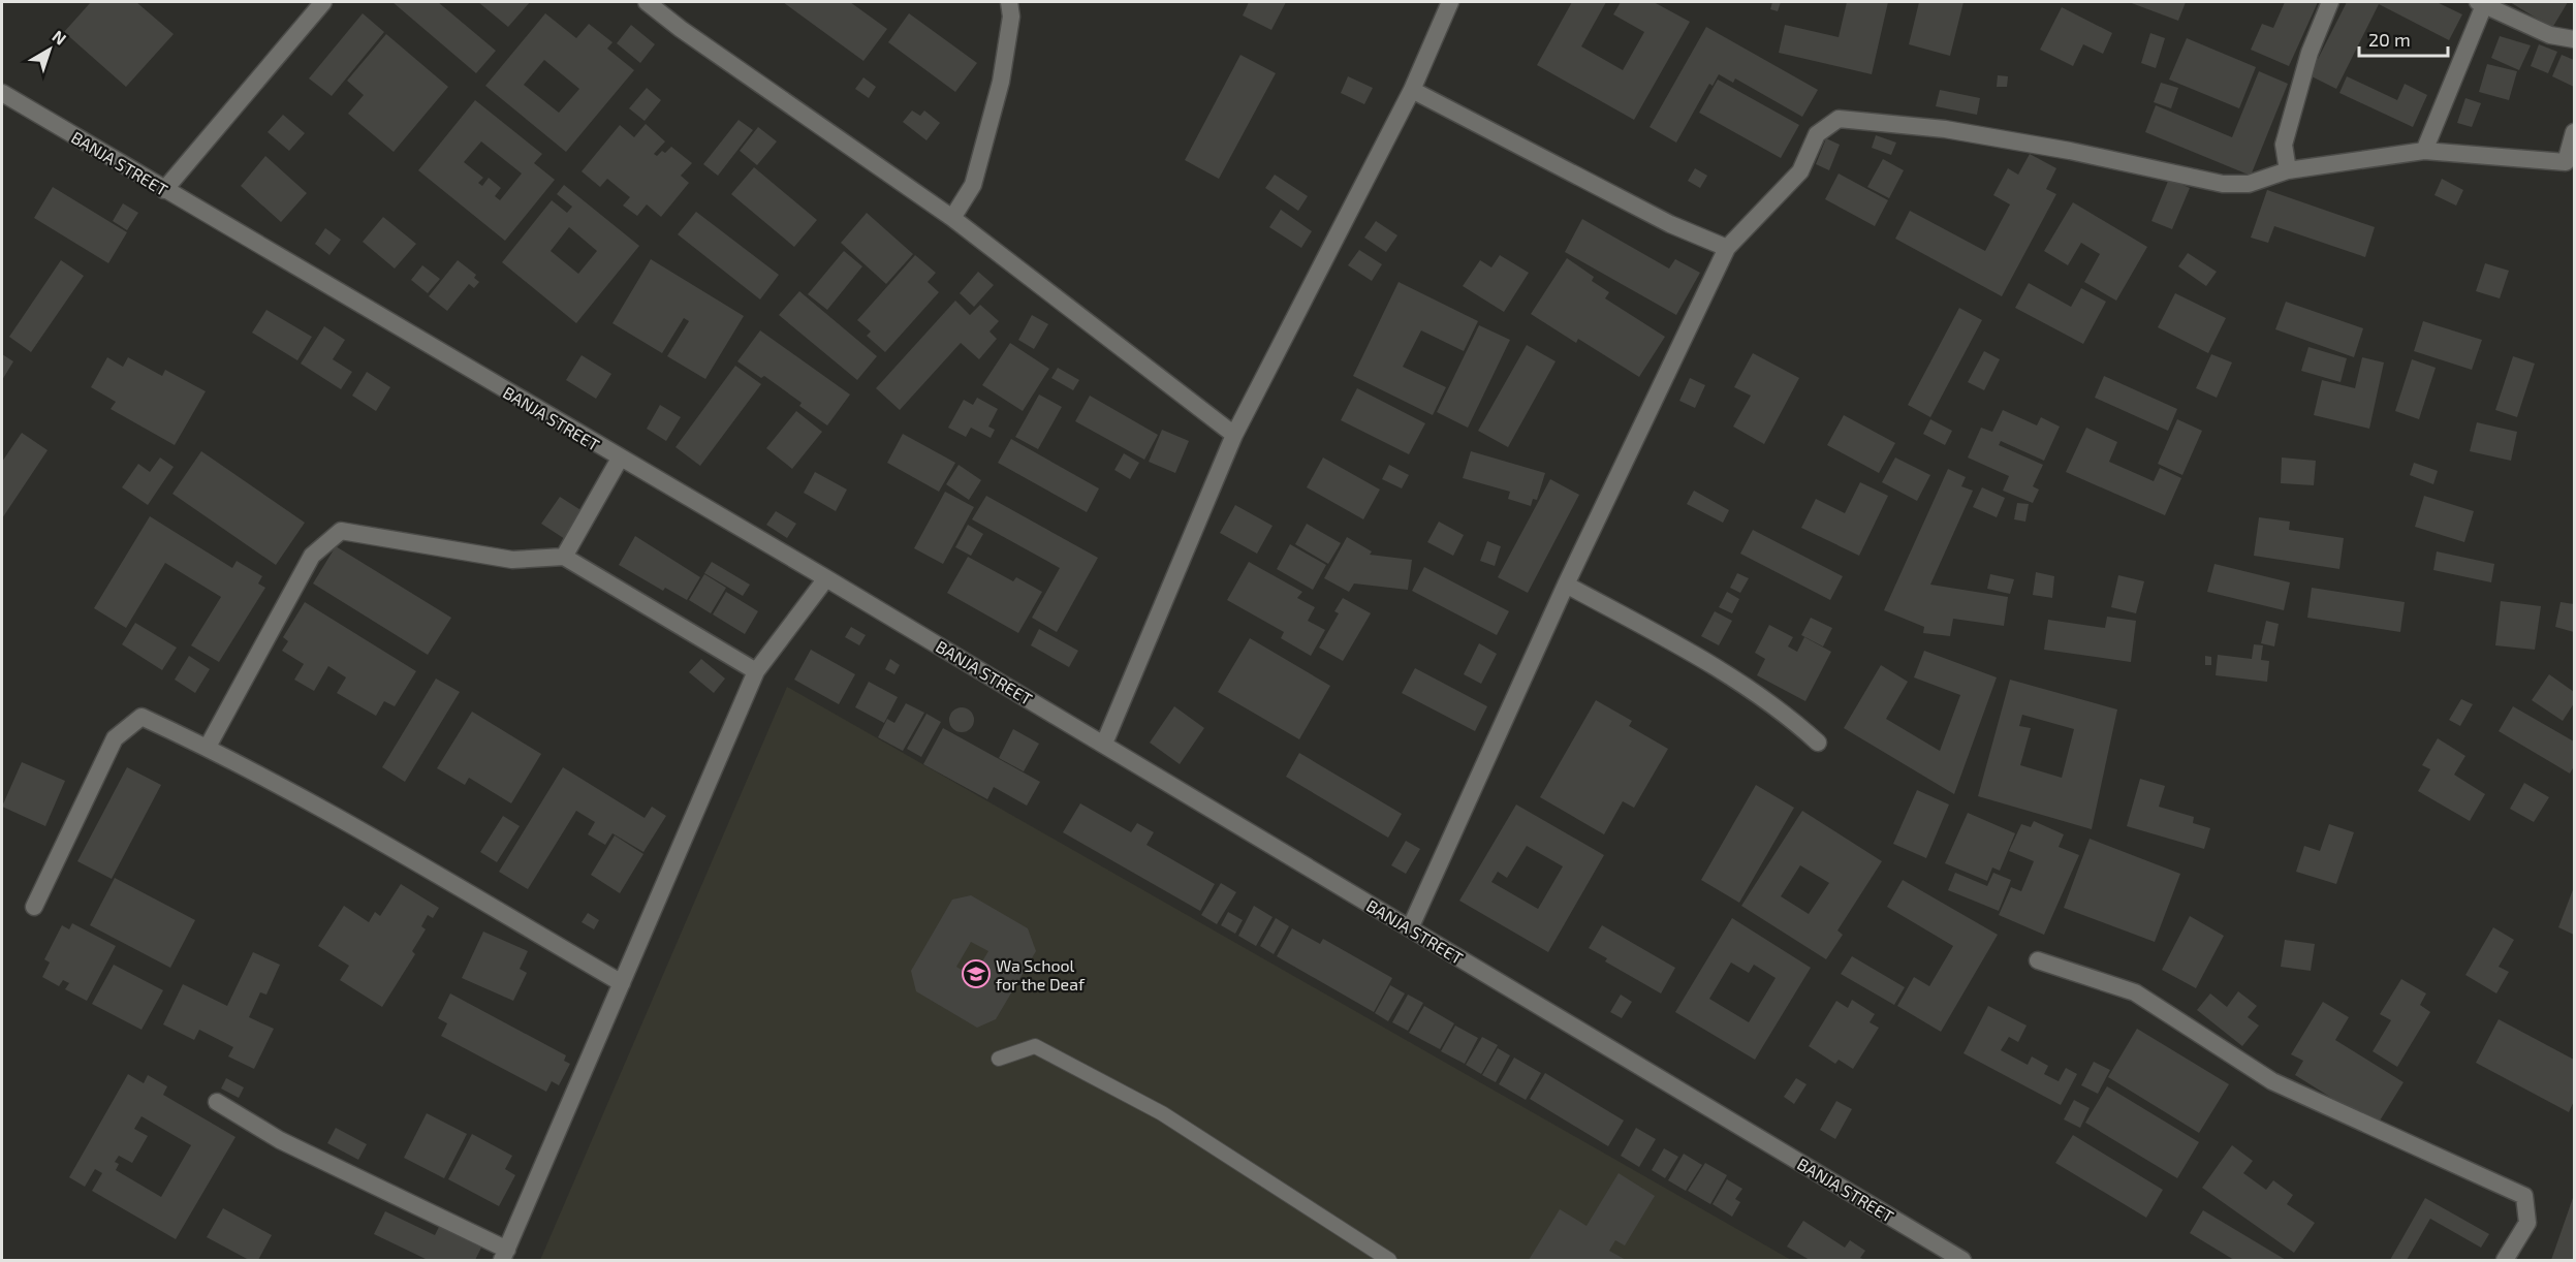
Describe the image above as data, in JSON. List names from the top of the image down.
{
  "streets": {
    "street": ["BANJA STREET"]
  },
  "places": {
    "school or university": ["Wa School for the Deaf"]
  },
  "scale_bar": "20 m",
  "north": "top right"
}
